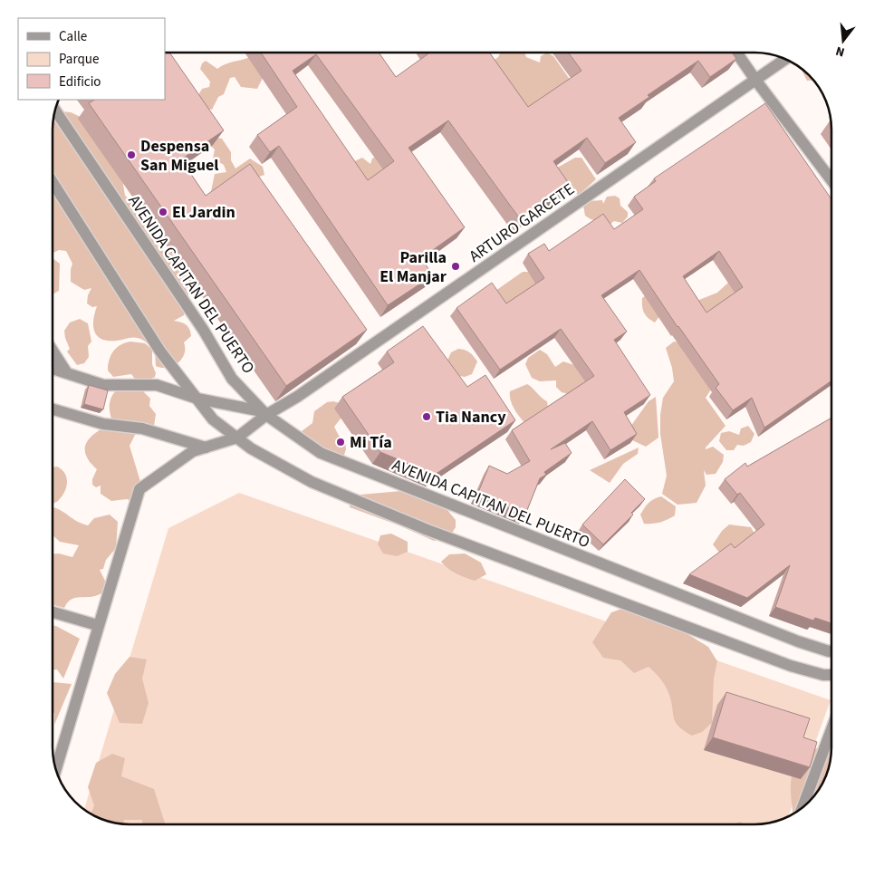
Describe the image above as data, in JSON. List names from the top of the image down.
{
  "streets": {
    "street": ["ARTURO GARCETE", "AVENIDA CAPITAN DEL PUERTO"]
  },
  "crossings": [
    ["ARTURO GARCETE", "AVENIDA CAPITAN DEL PUERTO"]
  ],
  "places": [
    "Despensa San Miguel",
    "El Jardin",
    "Parilla El Manjar",
    "Tia Nancy",
    "Mi Tía"
  ],
  "legend": ["Calle", "Parque", "Edificio"],
  "north": "bottom"
}
